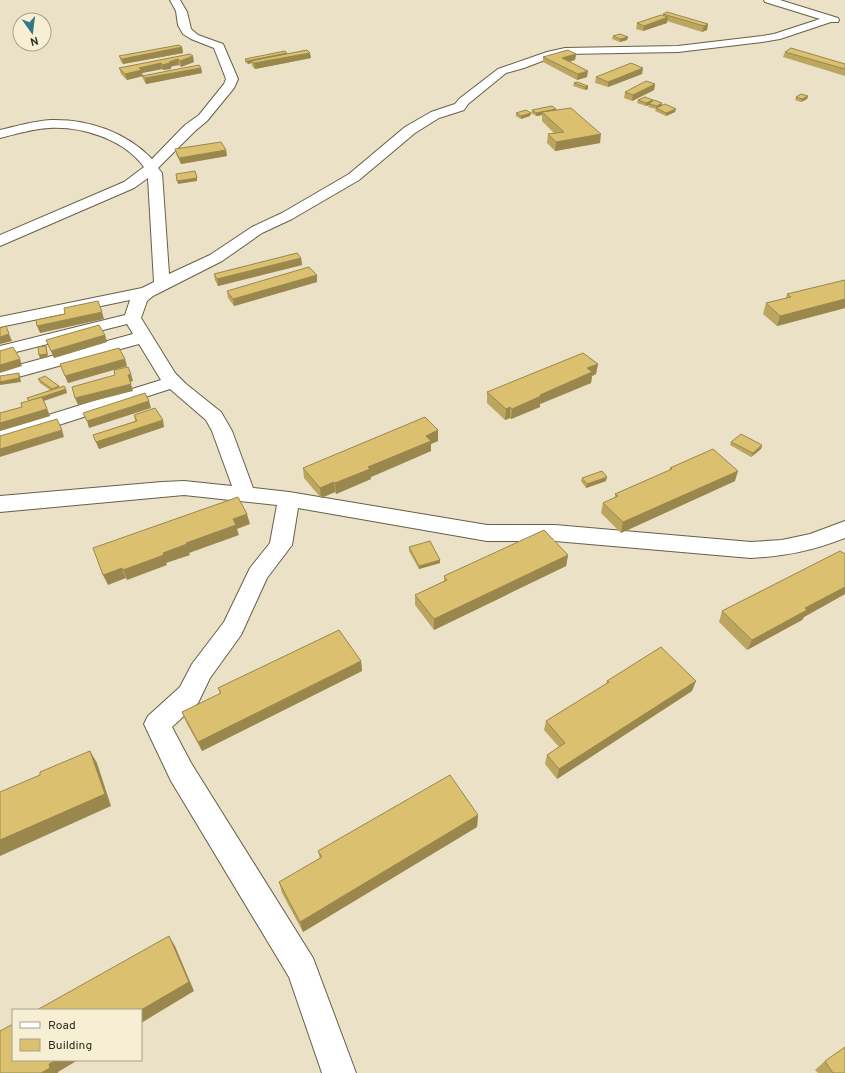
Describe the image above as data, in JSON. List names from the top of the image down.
{
  "legend": ["Road", "Building"],
  "north": "bottom"
}
